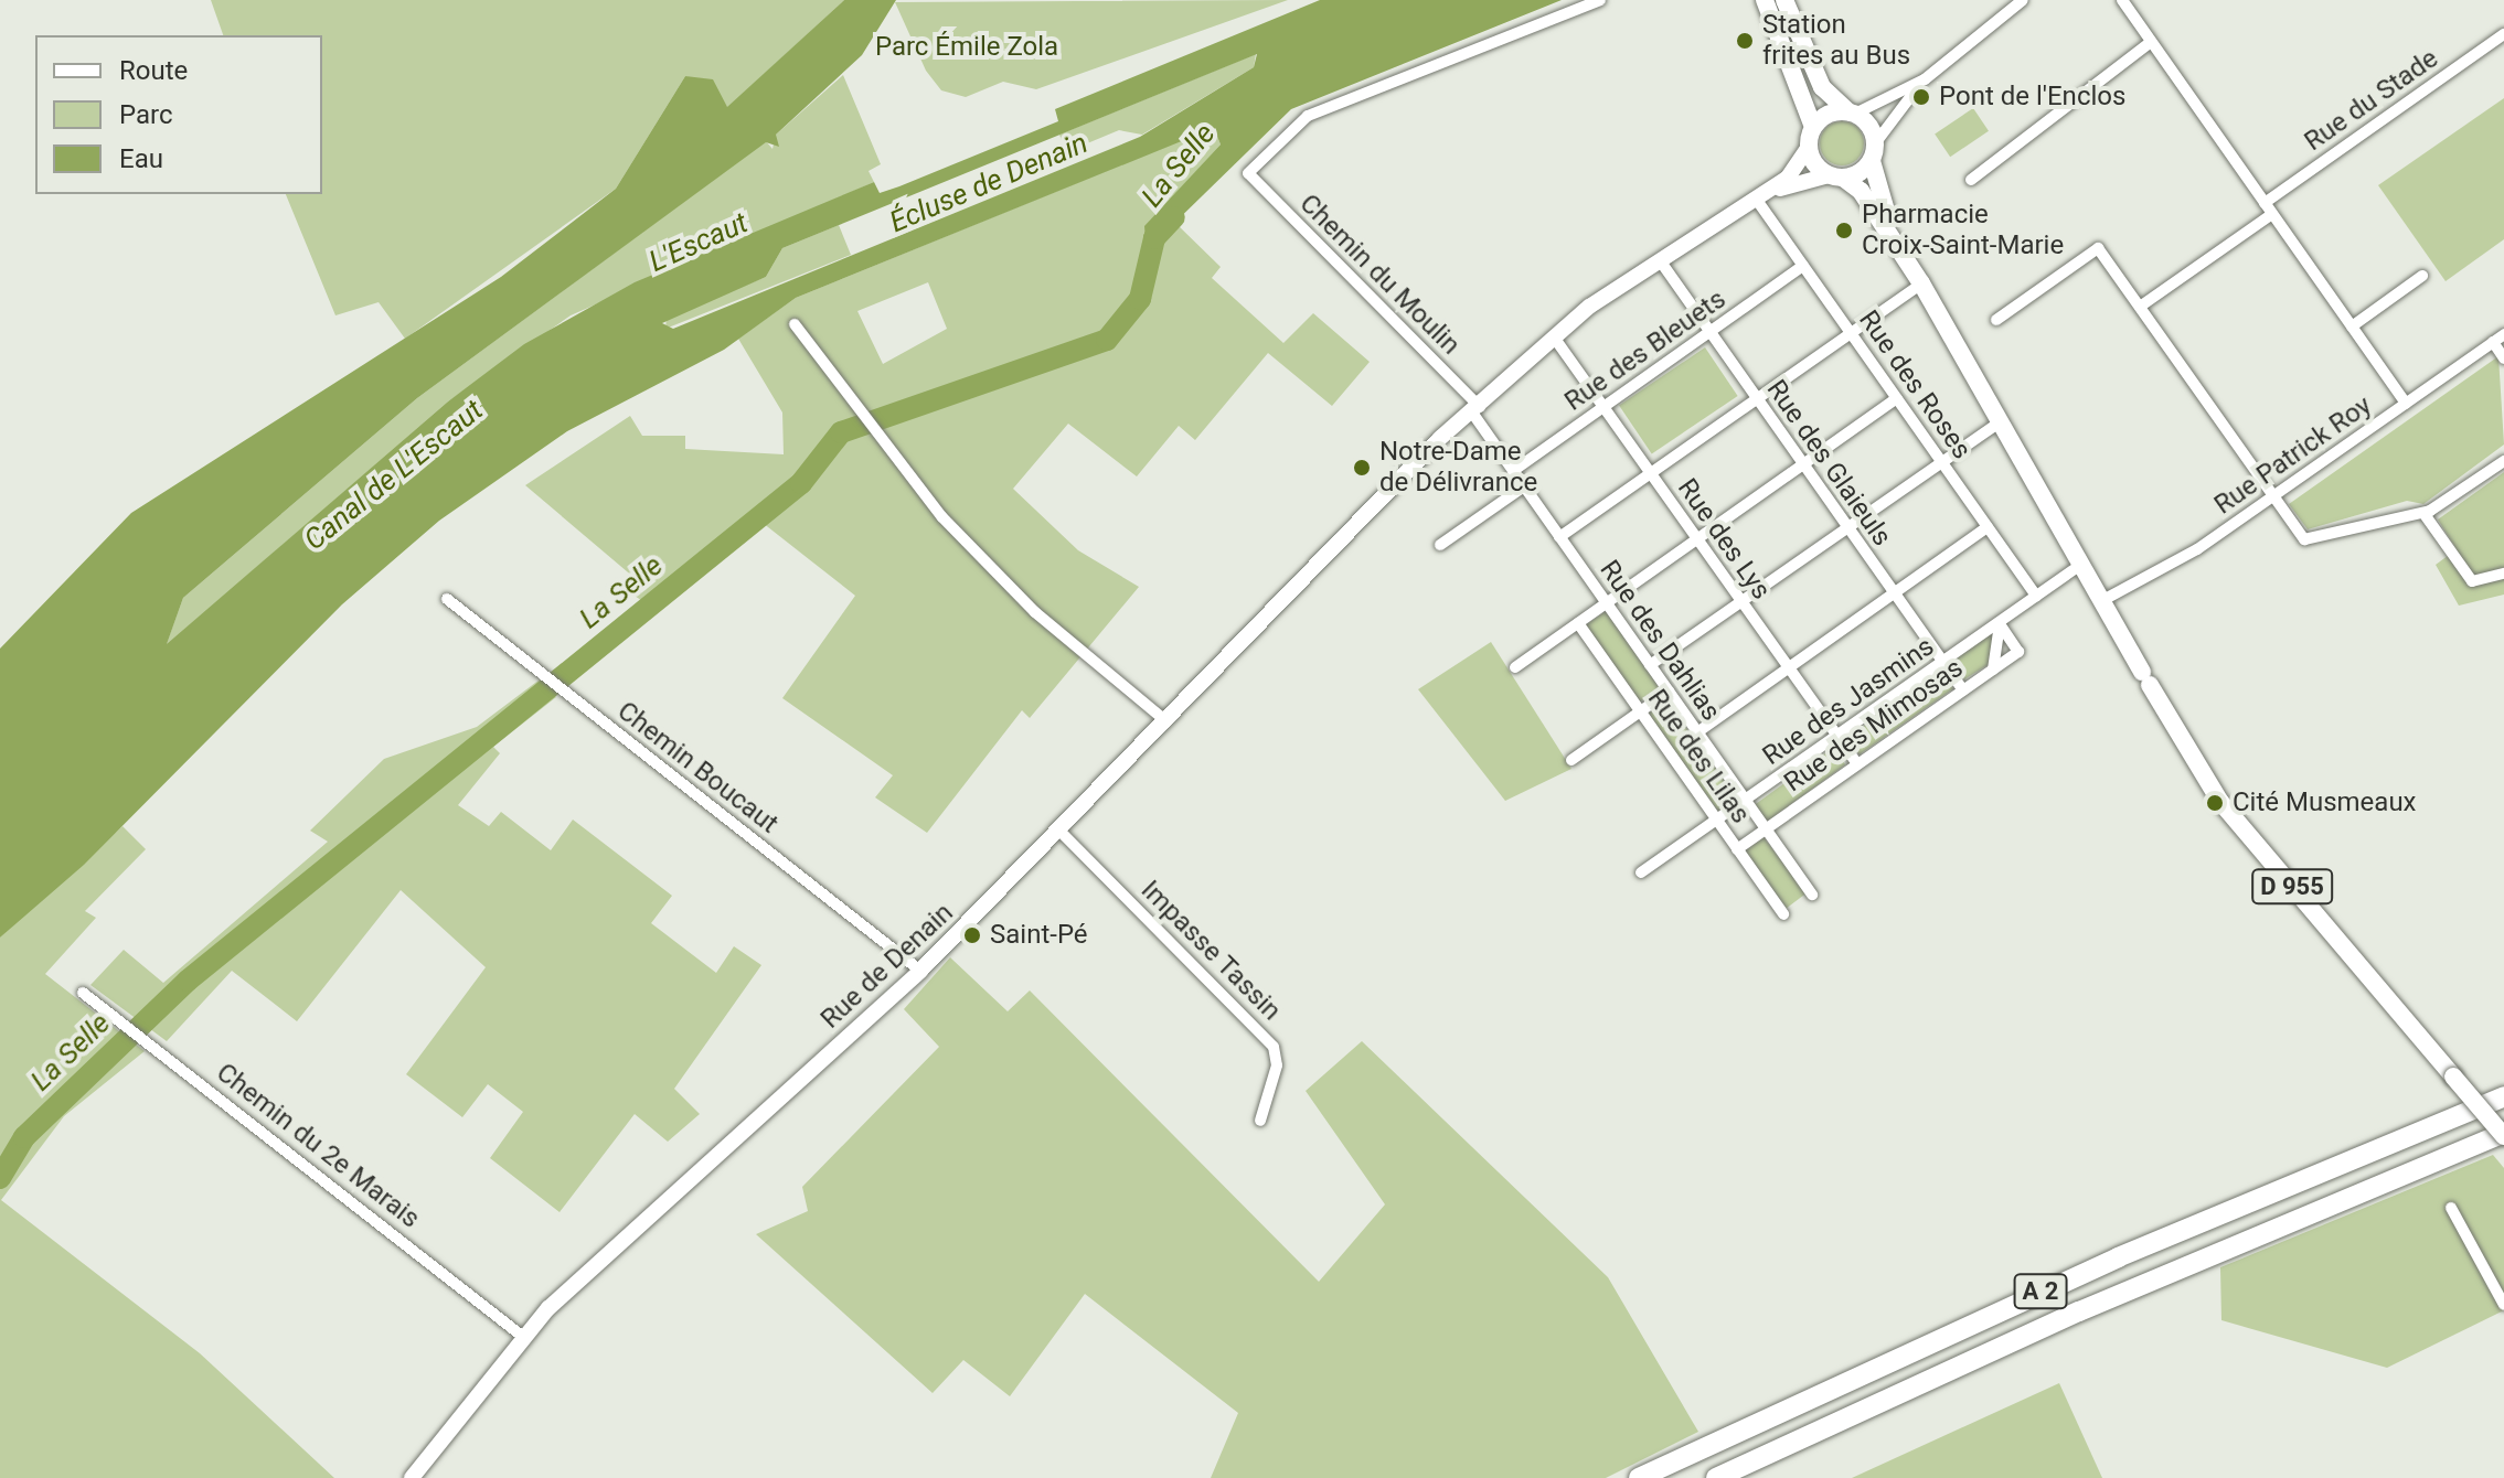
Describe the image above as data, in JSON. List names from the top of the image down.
{
  "streets": {
    "highway": ["A 2"],
    "main road": ["D 955"],
    "street": [
      "Rue du Stade",
      "Chemin du Moulin",
      "Rue des Bleuets",
      "Rue des Roses",
      "Rue Patrick Roy",
      "Rue des Glaieuls",
      "Rue des Lys",
      "Rue des Dahlias",
      "Rue des Jasmins",
      "Rue des Mimosas",
      "Rue des Lilas",
      "Chemin Boucaut",
      "Impasse Tassin",
      "Rue de Denain",
      "Chemin du 2e Marais"
    ]
  },
  "crossings": [
    ["Chemin du Moulin", "Rue des Dahlias"],
    ["Chemin du Moulin", "Rue de Denain"],
    ["Rue des Bleuets", "Rue des Roses"],
    ["Rue des Bleuets", "Rue des Glaieuls"],
    ["Rue des Bleuets", "Rue des Lys"],
    ["Rue des Bleuets", "Rue des Dahlias"],
    ["Rue des Roses", "Rue des Jasmins"],
    ["Rue des Roses", "Rue de Denain"],
    ["Rue Patrick Roy", "D 955"],
    ["Rue des Glaieuls", "Rue des Jasmins"],
    ["Rue des Glaieuls", "Rue des Mimosas"],
    ["Rue des Glaieuls", "Rue de Denain"],
    ["Rue des Lys", "Rue des Jasmins"],
    ["Rue des Lys", "Rue des Mimosas"],
    ["Rue des Lys", "Rue de Denain"],
    ["Rue des Dahlias", "Rue des Jasmins"],
    ["Rue des Dahlias", "Rue des Mimosas"],
    ["Rue des Dahlias", "Rue de Denain"],
    ["Rue des Jasmins", "Rue des Mimosas"],
    ["Rue des Jasmins", "Rue des Lilas"],
    ["Rue des Jasmins", "D 955"],
    ["Rue des Mimosas", "Rue des Lilas"],
    ["Chemin Boucaut", "Rue de Denain"],
    ["D 955", "A 2"],
    ["Impasse Tassin", "Rue de Denain"],
    ["Rue de Denain", "Chemin du 2e Marais"]
  ],
  "water": [
    "La Selle",
    "Écluse de Denain",
    "L'Escaut",
    "Canal de L'Escaut"
  ],
  "parks": ["Parc Émile Zola"],
  "places": [
    "Station frites au Bus",
    "Pont de l'Enclos",
    "Pharmacie Croix-Saint-Marie",
    "Notre-Dame de Délivrance",
    "Cité Musmeaux",
    "Saint-Pé"
  ],
  "legend": ["Route", "Parc", "Eau"]
}
